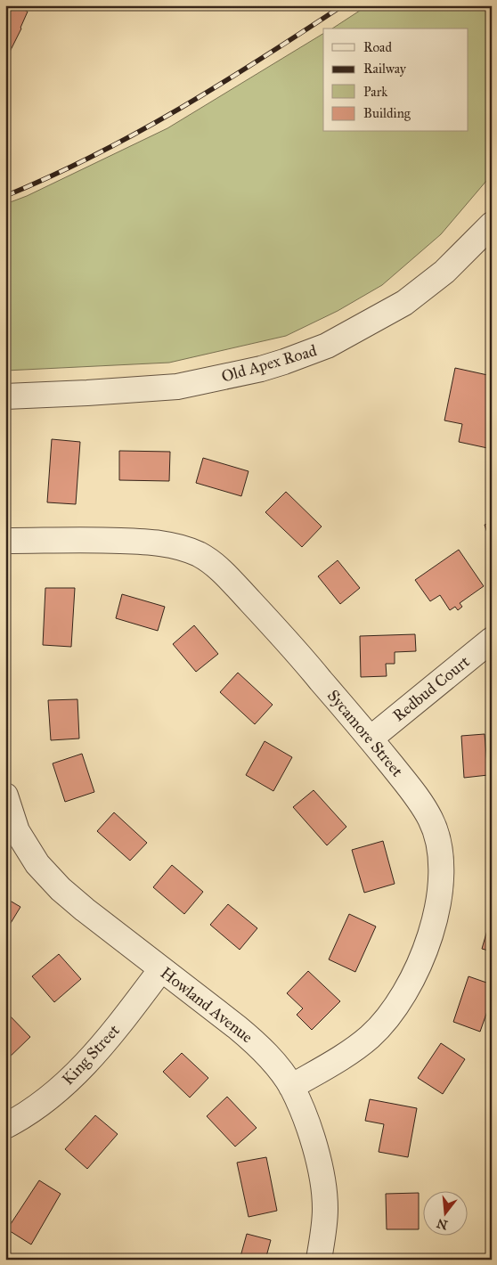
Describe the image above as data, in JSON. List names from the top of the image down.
{
  "streets": {
    "street": [
      "Old Apex Road",
      "Redbud Court",
      "Sycamore Street",
      "Howland Avenue",
      "King Street"
    ]
  },
  "crossings": [
    ["Redbud Court", "Sycamore Street"],
    ["Sycamore Street", "Howland Avenue"],
    ["Howland Avenue", "King Street"]
  ],
  "legend": [
    "Road",
    "Railway",
    "Park",
    "Building"
  ],
  "north": "bottom"
}
